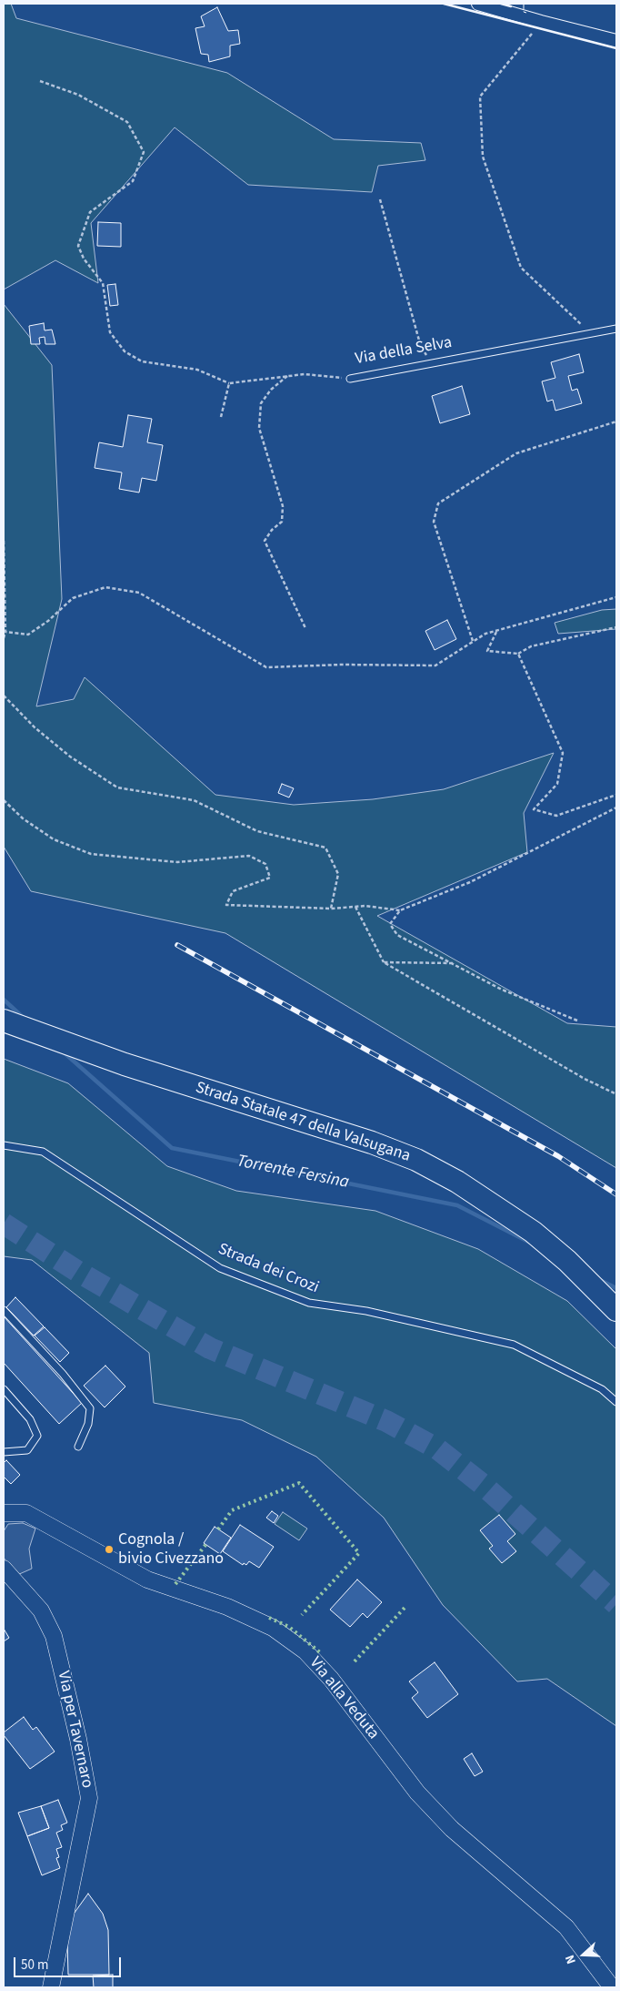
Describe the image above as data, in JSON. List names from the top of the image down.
{
  "streets": {
    "highway": ["Strada Statale 47 della Valsugana"],
    "street": ["Via alla Veduta", "Via per Tavernaro"],
    "lane": ["Via della Selva", "Strada dei Crozi"]
  },
  "water": ["Torrente Fersina"],
  "places": ["Cognola / bivio Civezzano"],
  "scale_bar": "50 m",
  "north": "left"
}
